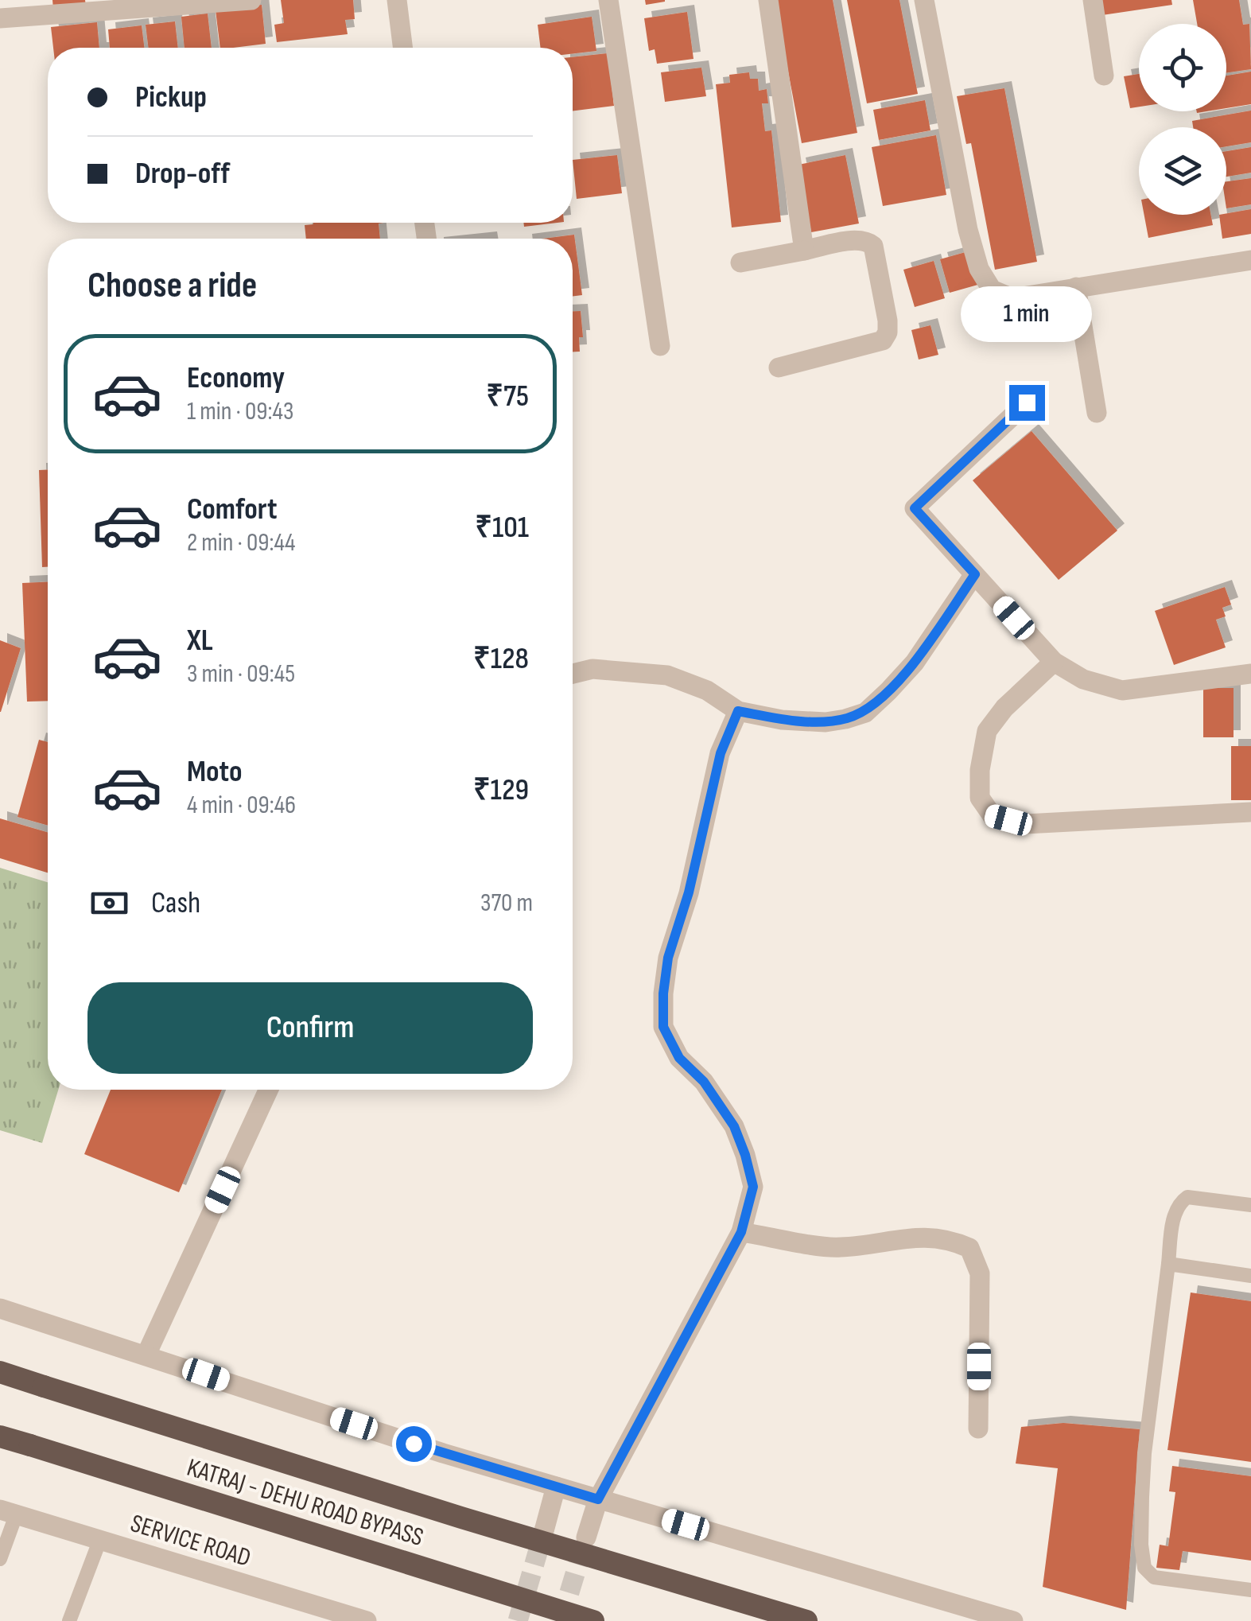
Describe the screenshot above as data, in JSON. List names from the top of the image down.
{
  "streets": {
    "highway": ["KATRAJ - DEHU ROAD BYPASS"],
    "street": ["SERVICE ROAD"]
  },
  "page": {
    "banner": ["Pickup", "Drop-off"],
    "heading": "Choose a ride",
    "bubble": "1 min",
    "list": [
      {
        "name": "Economy",
        "note": "1 min · 09:43",
        "value": "₹75"
      },
      {
        "name": "Comfort",
        "note": "2 min · 09:44",
        "value": "₹101"
      },
      {
        "name": "XL",
        "note": "3 min · 09:45",
        "value": "₹128"
      },
      {
        "name": "Moto",
        "note": "4 min · 09:46",
        "value": "₹129"
      }
    ],
    "pay": ["Cash", "370 m"],
    "buttons": "Confirm"
  }
}
